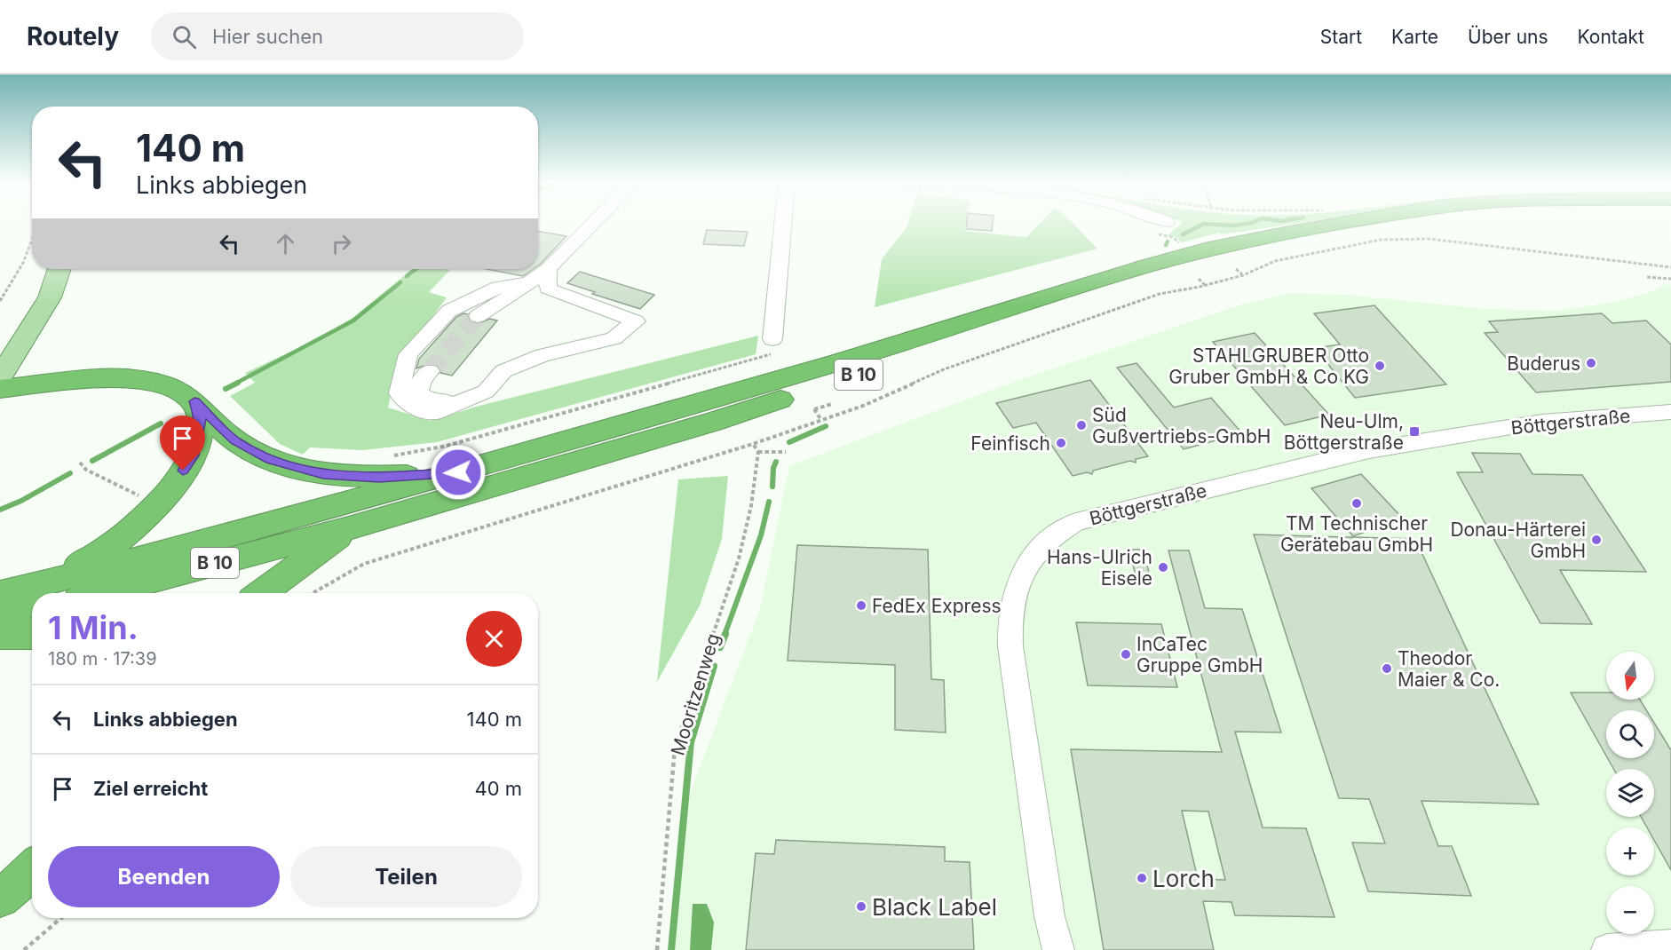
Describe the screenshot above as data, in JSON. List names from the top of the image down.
{
  "streets": {
    "highway": ["B 10"],
    "street": ["Böttgerstraße"],
    "path": ["Mooritzenweg"]
  },
  "places": {
    "other": [
      "Buderus",
      "STAHLGRUBER Otto Gruber GmbH & Co KG",
      "Süd Gußvertriebs-GmbH",
      "Feinfisch",
      "TM Technischer Gerätebau GmbH",
      "Donau-Härterei GmbH",
      "Hans-Ulrich Eisele",
      "FedEx Express",
      "InCaTec Gruppe GmbH",
      "Theodor Maier & Co.",
      "Lorch",
      "Black Label"
    ],
    "transit": ["Neu-Ulm, Böttgerstraße"]
  },
  "north": "bottom",
  "page": {
    "header": "Routely",
    "search": "Hier suchen",
    "nav": [
      "Start",
      "Karte",
      "Über uns",
      "Kontakt"
    ],
    "turn": ["140 m", "Links abbiegen"],
    "heading": ["1 Min.", "180 m · 17:39"],
    "map_buttons": ["+", "−"],
    "list": [
      {
        "name": "Links abbiegen",
        "value": "140 m"
      },
      {
        "name": "Ziel erreicht",
        "value": "40 m"
      }
    ],
    "buttons": ["Beenden", "Teilen"]
  }
}
